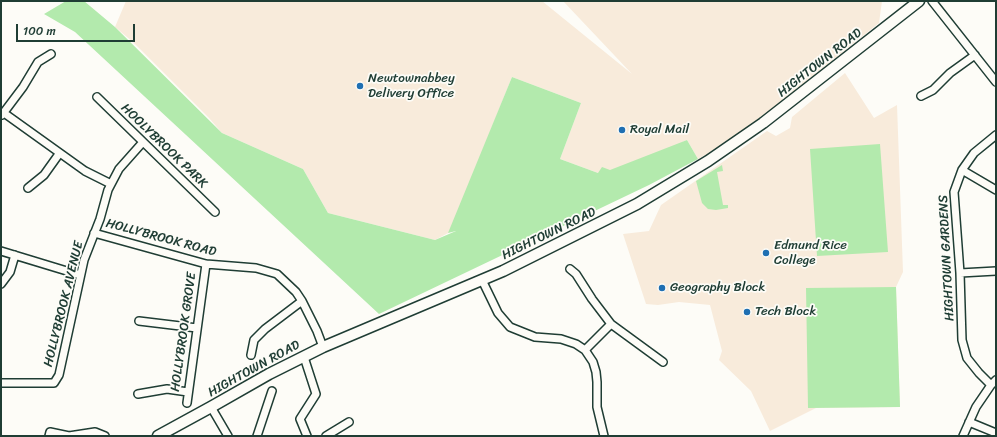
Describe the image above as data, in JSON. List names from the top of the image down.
{
  "streets": {
    "main road": ["HIGHTOWN ROAD"],
    "street": [
      "HOOLYBROOK PARK",
      "HOLLYBROOK ROAD",
      "HIGHTOWN GARDENS",
      "HOLLYBROOK AVENUE",
      "HOLLYBROOK GROVE"
    ]
  },
  "crossings": [
    ["HIGHTOWN ROAD", "HOLLYBROOK ROAD"],
    ["HOOLYBROOK PARK", "HOLLYBROOK AVENUE"],
    ["HOLLYBROOK ROAD", "HOLLYBROOK AVENUE"],
    ["HOLLYBROOK ROAD", "HOLLYBROOK GROVE"]
  ],
  "places": [
    "Newtownabbey Delivery Office",
    "Royal Mail",
    "Edmund Rice College",
    "Geography Block",
    "Tech Block"
  ],
  "scale_bar": "100 m"
}
